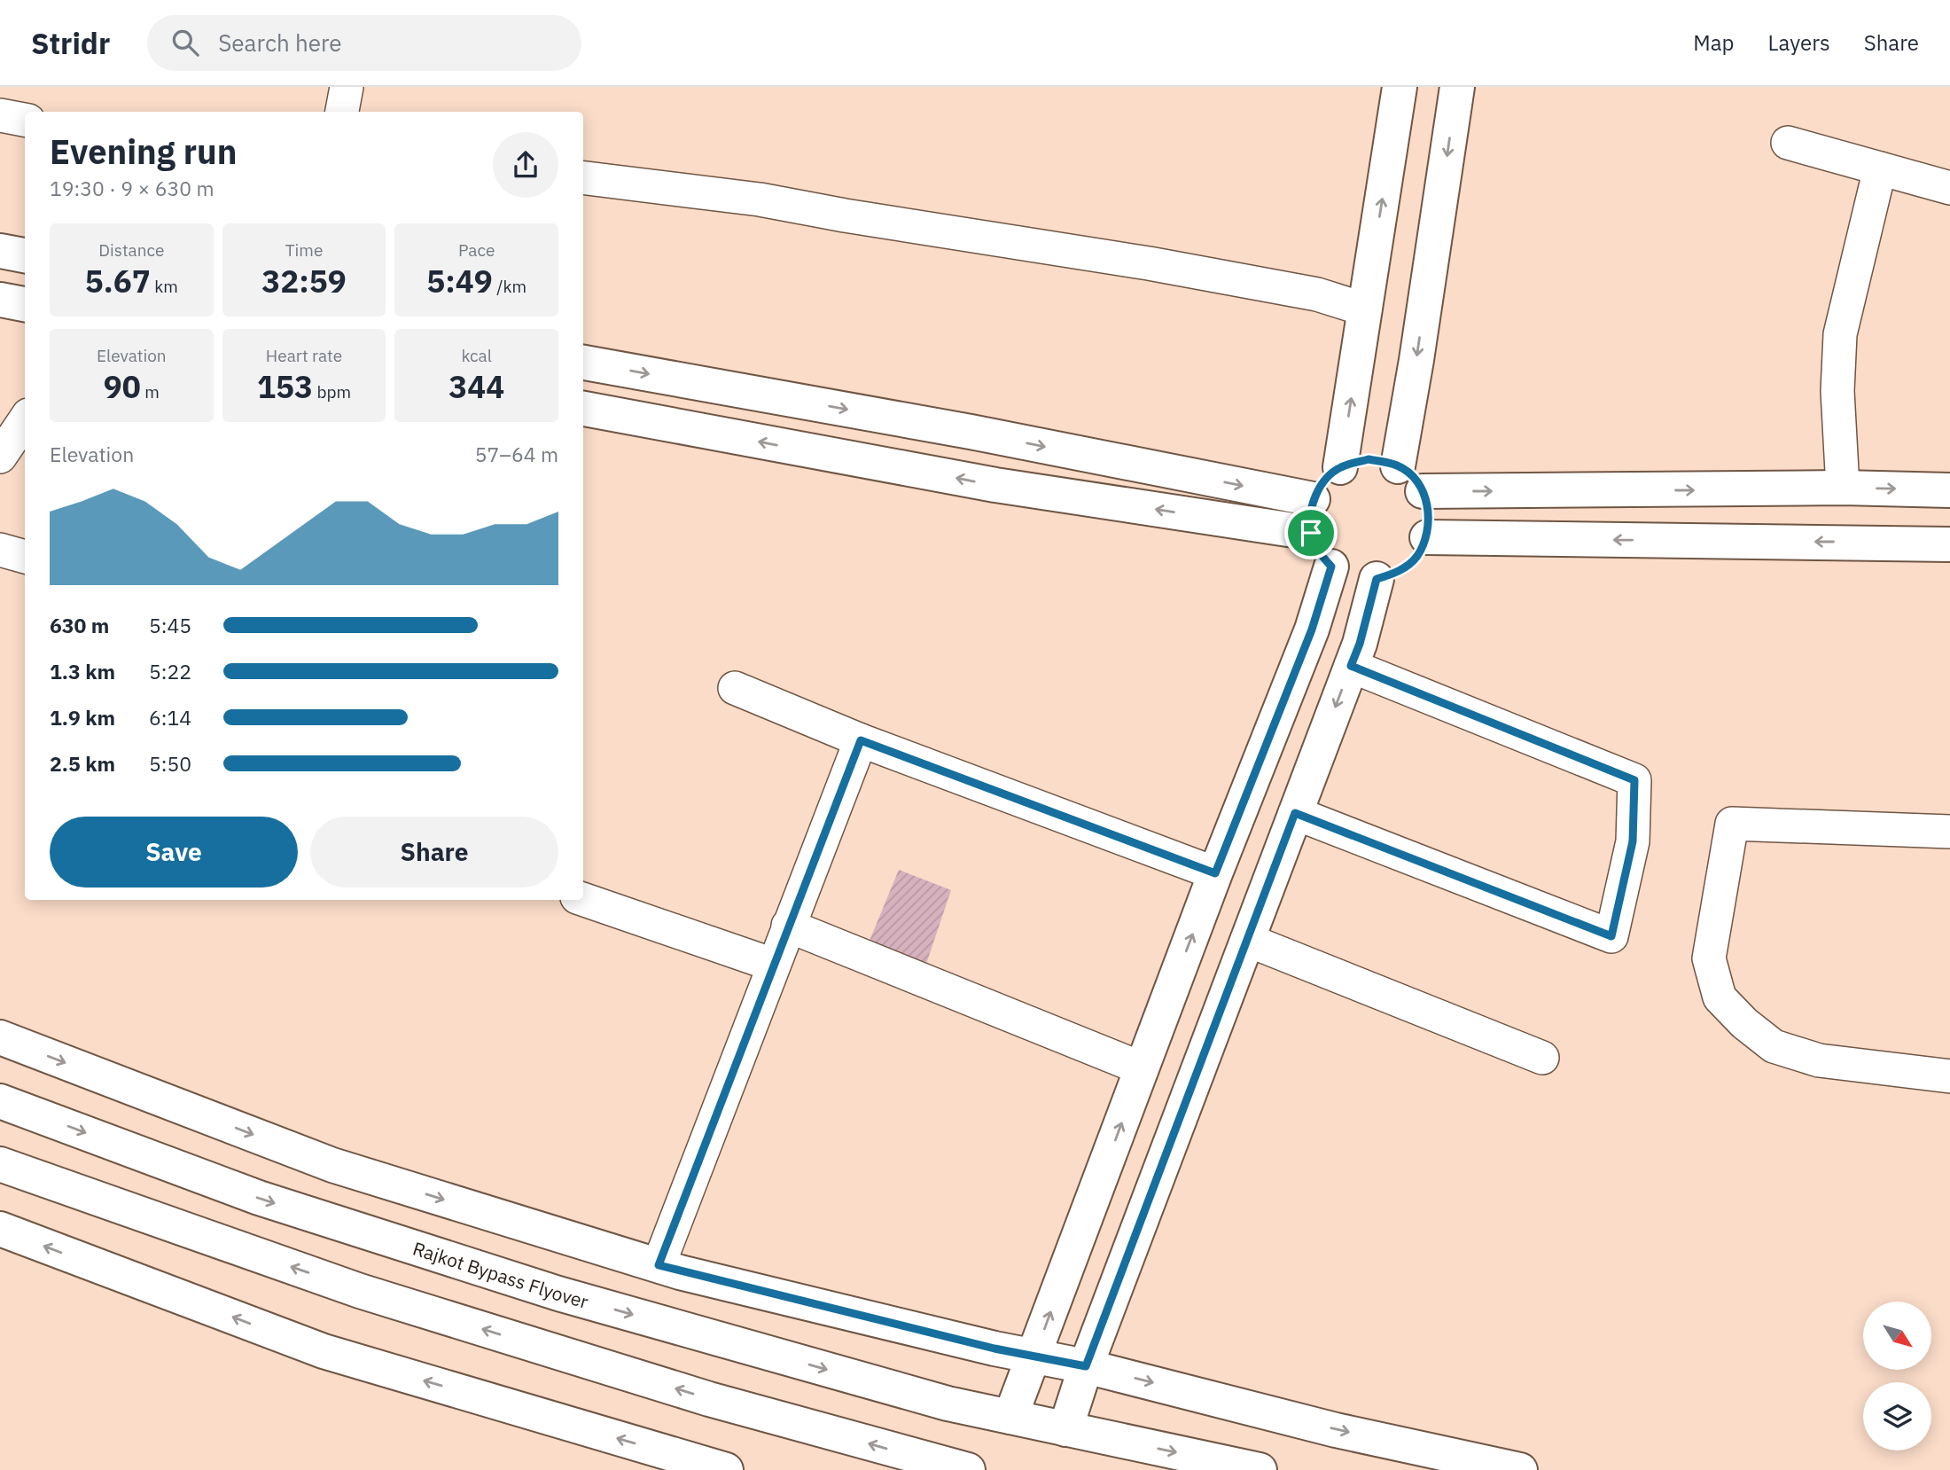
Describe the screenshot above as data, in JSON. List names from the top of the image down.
{
  "streets": {
    "main road": ["Rajkot Bypass Flyover"]
  },
  "north": "bottom right",
  "page": {
    "header": "Stridr",
    "search": "Search here",
    "nav": ["Map", "Layers", "Share"],
    "heading": ["Evening run", "19:30 · 9 × 630 m"],
    "stats": [
      ["Distance", "5.67 km"],
      ["Time", "32:59"],
      ["Pace", "5:49 /km"],
      ["Elevation", "90 m"],
      ["Heart rate", "153 bpm"],
      ["kcal", "344"]
    ],
    "chart": ["Elevation", "57–64 m"],
    "list": [
      {
        "name": "630 m",
        "note": "5:45"
      },
      {
        "name": "1.3 km",
        "note": "5:22"
      },
      {
        "name": "1.9 km",
        "note": "6:14"
      },
      {
        "name": "2.5 km",
        "note": "5:50"
      }
    ],
    "buttons": ["Save", "Share"]
  }
}
